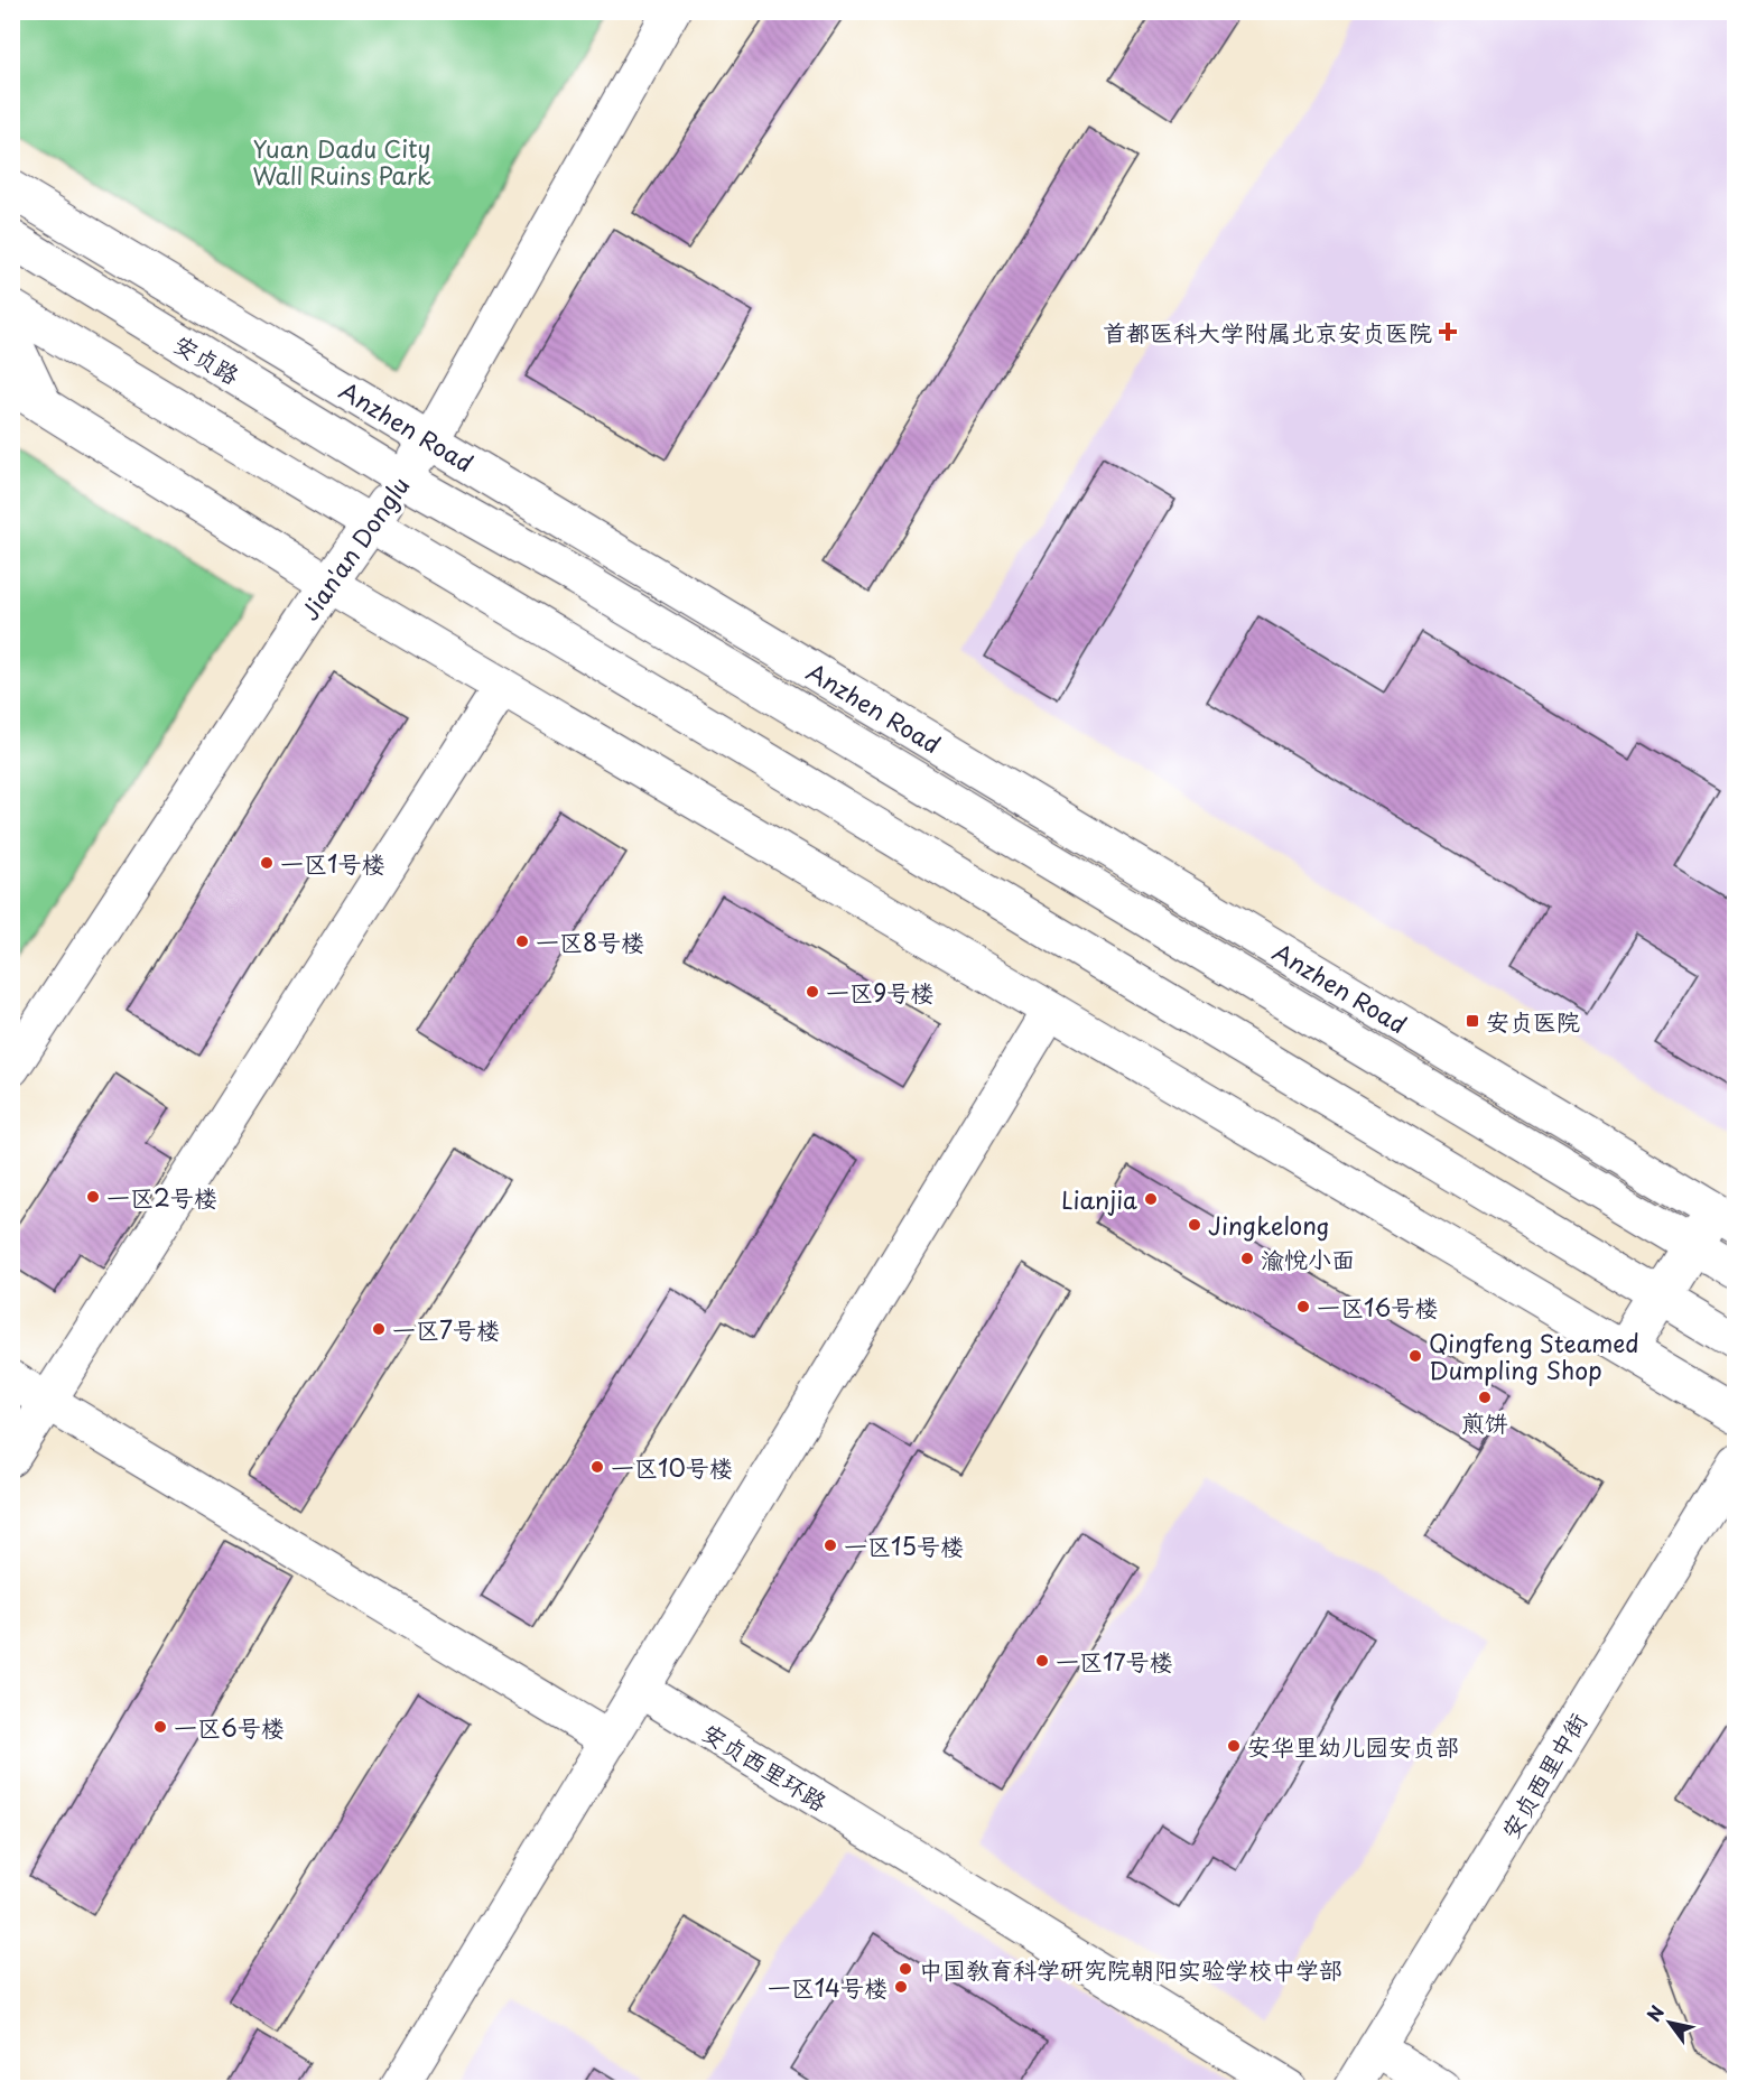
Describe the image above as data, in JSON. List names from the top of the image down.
{
  "streets": {
    "street": [
      "安贞路",
      "Anzhen Road",
      "Jian'an Donglu",
      "安贞西里环路",
      "安贞西里中街"
    ]
  },
  "crossings": [
    ["安贞路", "Anzhen Road"],
    ["安贞路", "Jian'an Donglu"],
    ["Anzhen Road", "Jian'an Donglu"]
  ],
  "parks": ["Yuan Dadu City Wall Ruins Park"],
  "places": {
    "health": ["首都医科大学附属北京安贞医院"],
    "other": [
      "一区1号楼",
      "一区8号楼",
      "一区9号楼",
      "一区2号楼",
      "Lianjia",
      "Jingkelong",
      "渝悦小面",
      "一区16号楼",
      "一区7号楼",
      "Qingfeng Steamed Dumpling Shop",
      "煎饼",
      "一区10号楼",
      "一区15号楼",
      "一区17号楼",
      "一区6号楼",
      "安华里幼儿园安贞部",
      "中国教育科学研究院朝阳实验学校中学部",
      "一区14号楼"
    ],
    "transit": ["安贞医院"]
  },
  "north": "top left"
}
